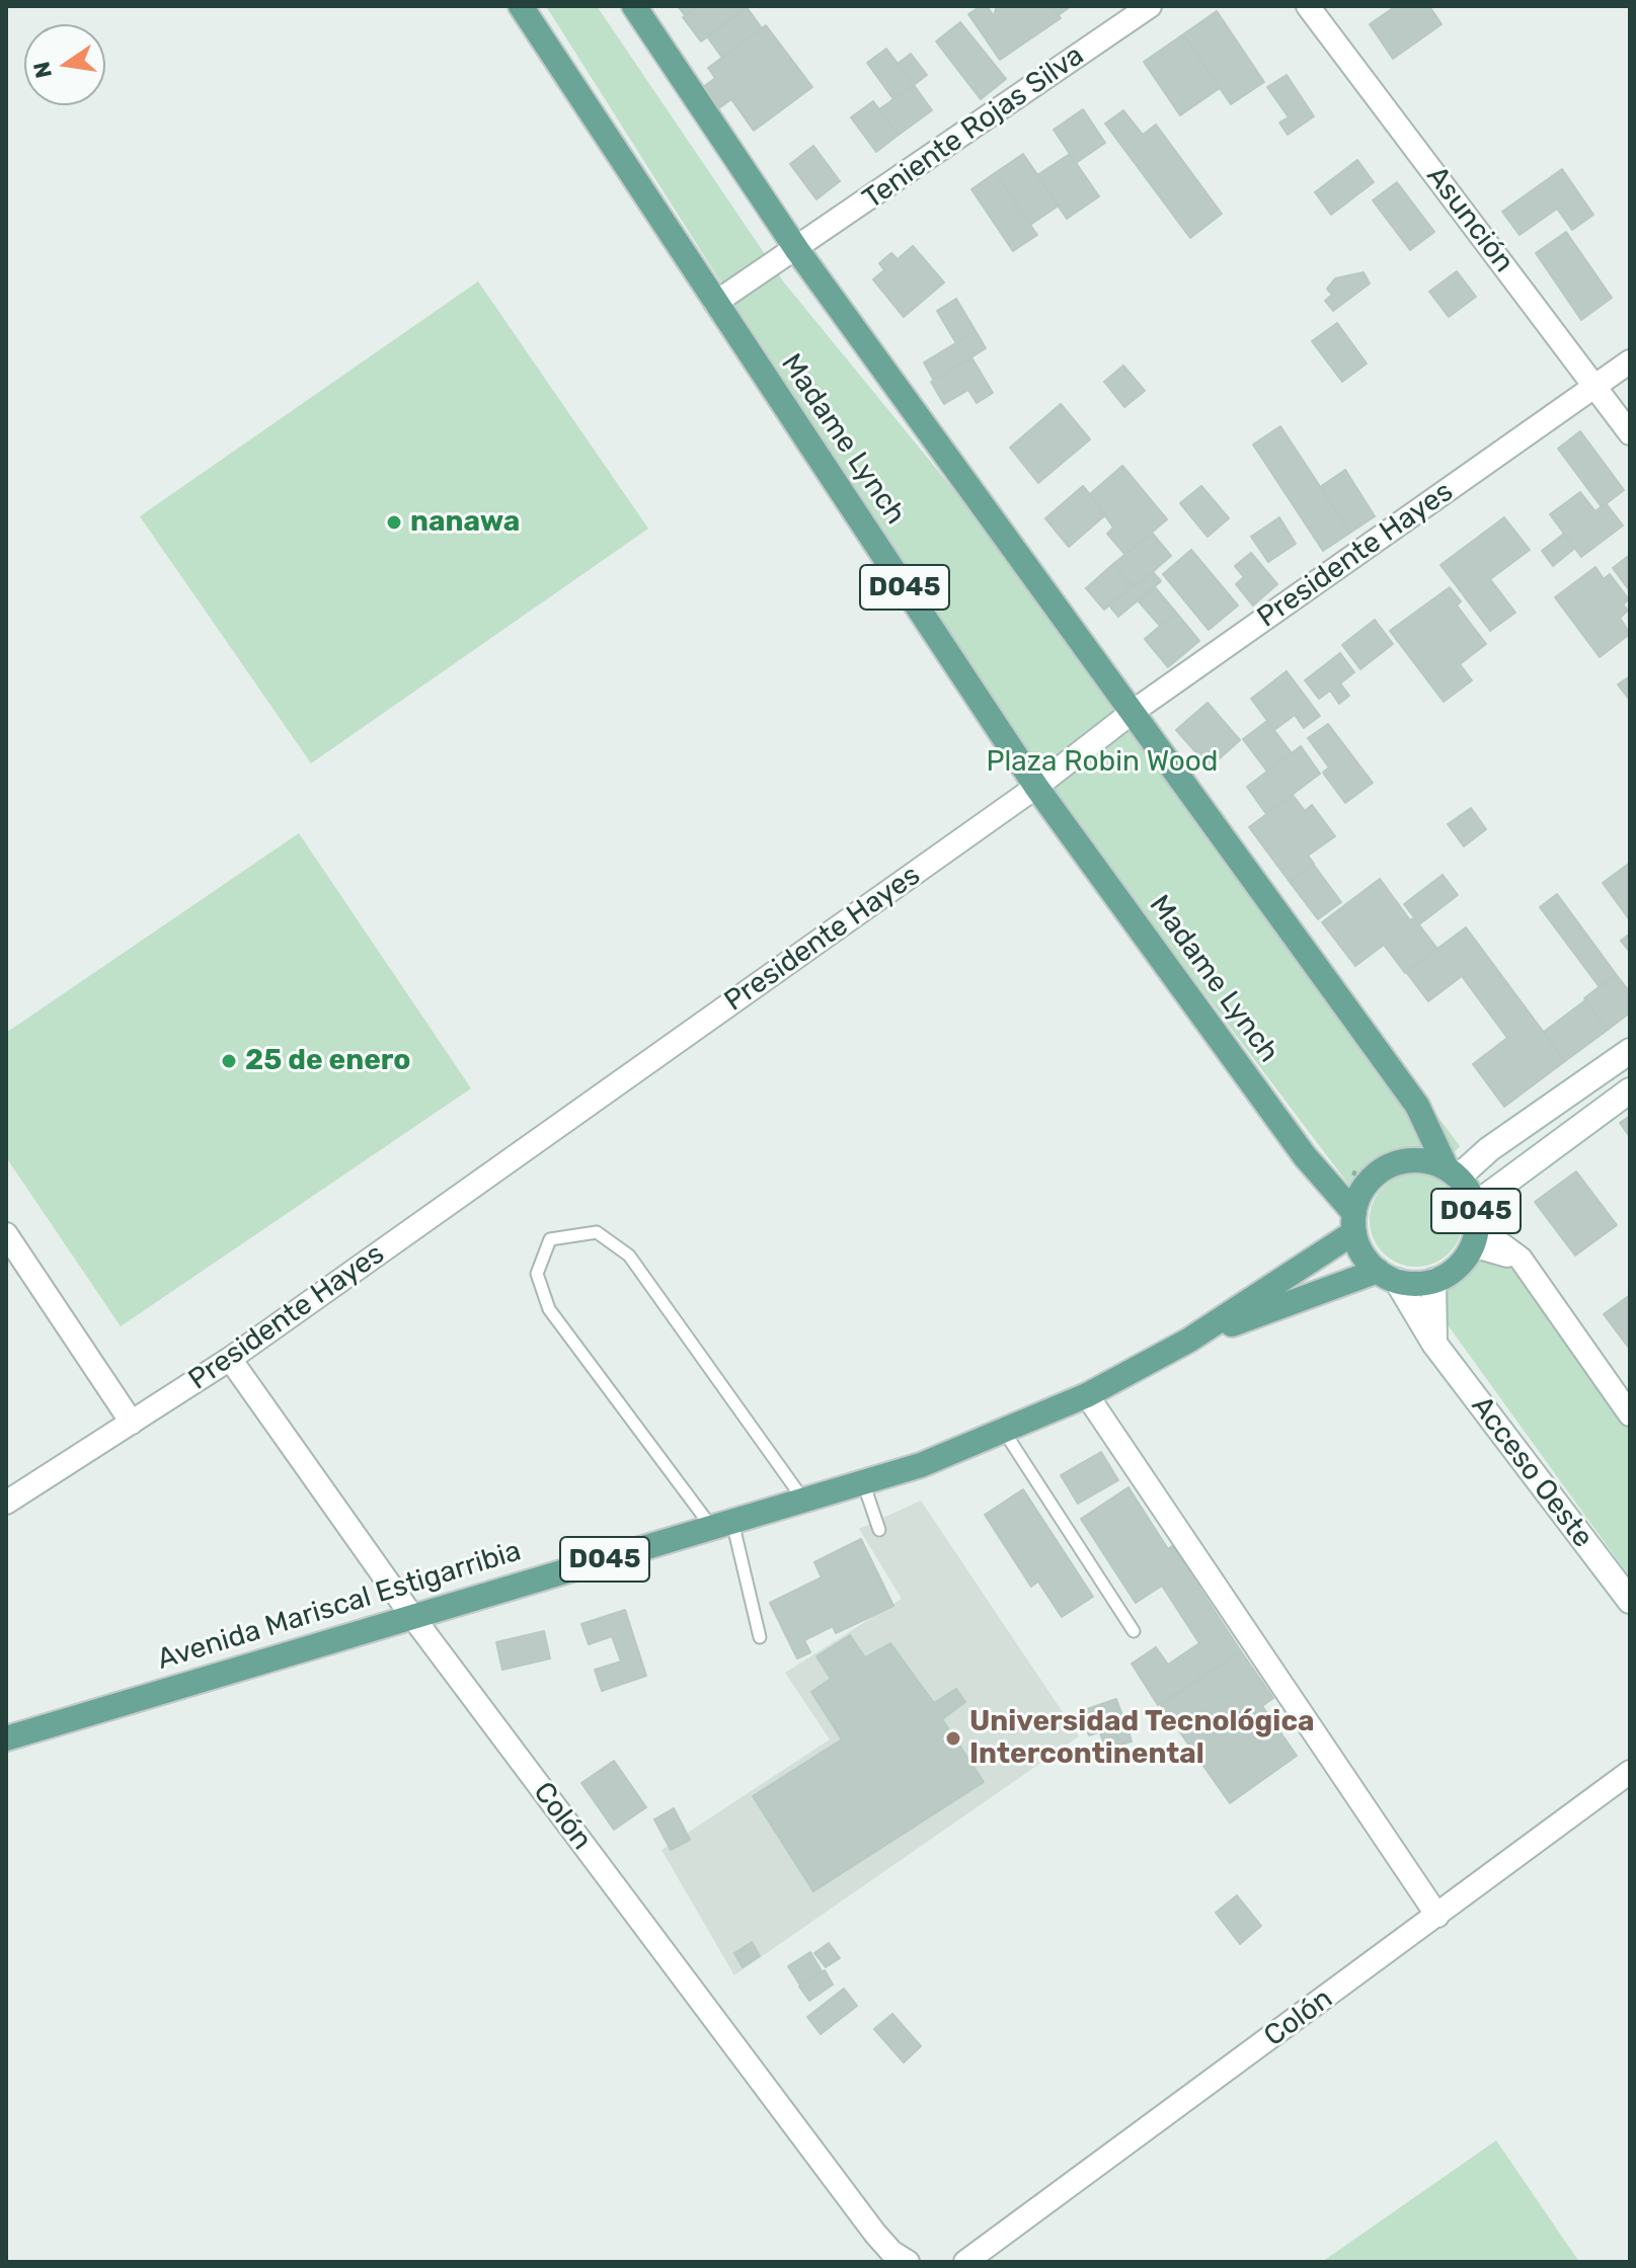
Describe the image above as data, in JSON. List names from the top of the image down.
{
  "streets": {
    "main road": [
      "Madame Lynch",
      "D045",
      "Acceso Oeste",
      "Avenida Mariscal Estigarribia"
    ],
    "street": [
      "Teniente Rojas Silva",
      "Asunción",
      "Presidente Hayes",
      "Colón"
    ]
  },
  "crossings": [
    ["Teniente Rojas Silva", "Madame Lynch"],
    ["Asunción", "Presidente Hayes"],
    ["Madame Lynch", "Presidente Hayes"],
    ["Madame Lynch", "D045"],
    ["Madame Lynch", "Acceso Oeste"],
    ["Madame Lynch", "Avenida Mariscal Estigarribia"],
    ["Presidente Hayes", "Colón"],
    ["D045", "Acceso Oeste"],
    ["D045", "Avenida Mariscal Estigarribia"],
    ["Acceso Oeste", "Avenida Mariscal Estigarribia"],
    ["Avenida Mariscal Estigarribia", "Colón"]
  ],
  "parks": ["Plaza Robin Wood"],
  "places": ["nanawa", "25 de enero", "Universidad Tecnológica Intercontinental"],
  "north": "left"
}
